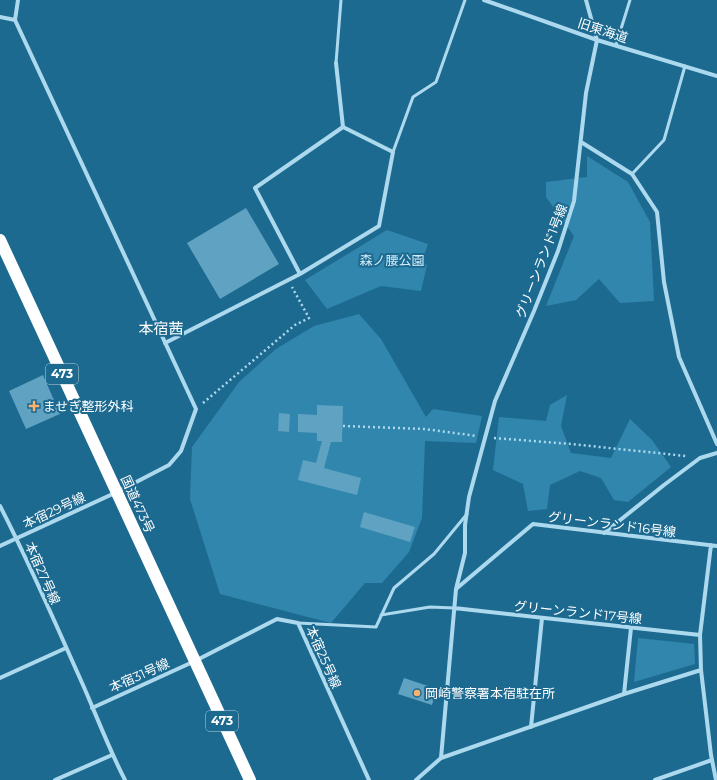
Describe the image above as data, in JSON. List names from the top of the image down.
{
  "streets": {
    "highway": ["473", "国道473号"],
    "street": [
      "旧東海道",
      "グリーンランド1号線",
      "本宿29号線",
      "グリーンランド16号線",
      "本宿27号線",
      "グリーンランド17号線",
      "本宿25号線",
      "本宿31号線"
    ]
  },
  "crossings": [
    ["旧東海道", "グリーンランド1号線"],
    ["グリーンランド1号線", "グリーンランド16号線"],
    ["国道473号", "本宿29号線"],
    ["国道473号", "本宿25号線"],
    ["国道473号", "本宿31号線"],
    ["本宿29号線", "本宿27号線"],
    ["本宿27号線", "本宿31号線"],
    ["本宿25号線", "本宿31号線"]
  ],
  "districts": ["本宿茜"],
  "parks": ["森ノ腰公園"],
  "places": {
    "health": ["ませぎ整形外科"],
    "other": ["岡崎警察署本宿駐在所"]
  }
}
